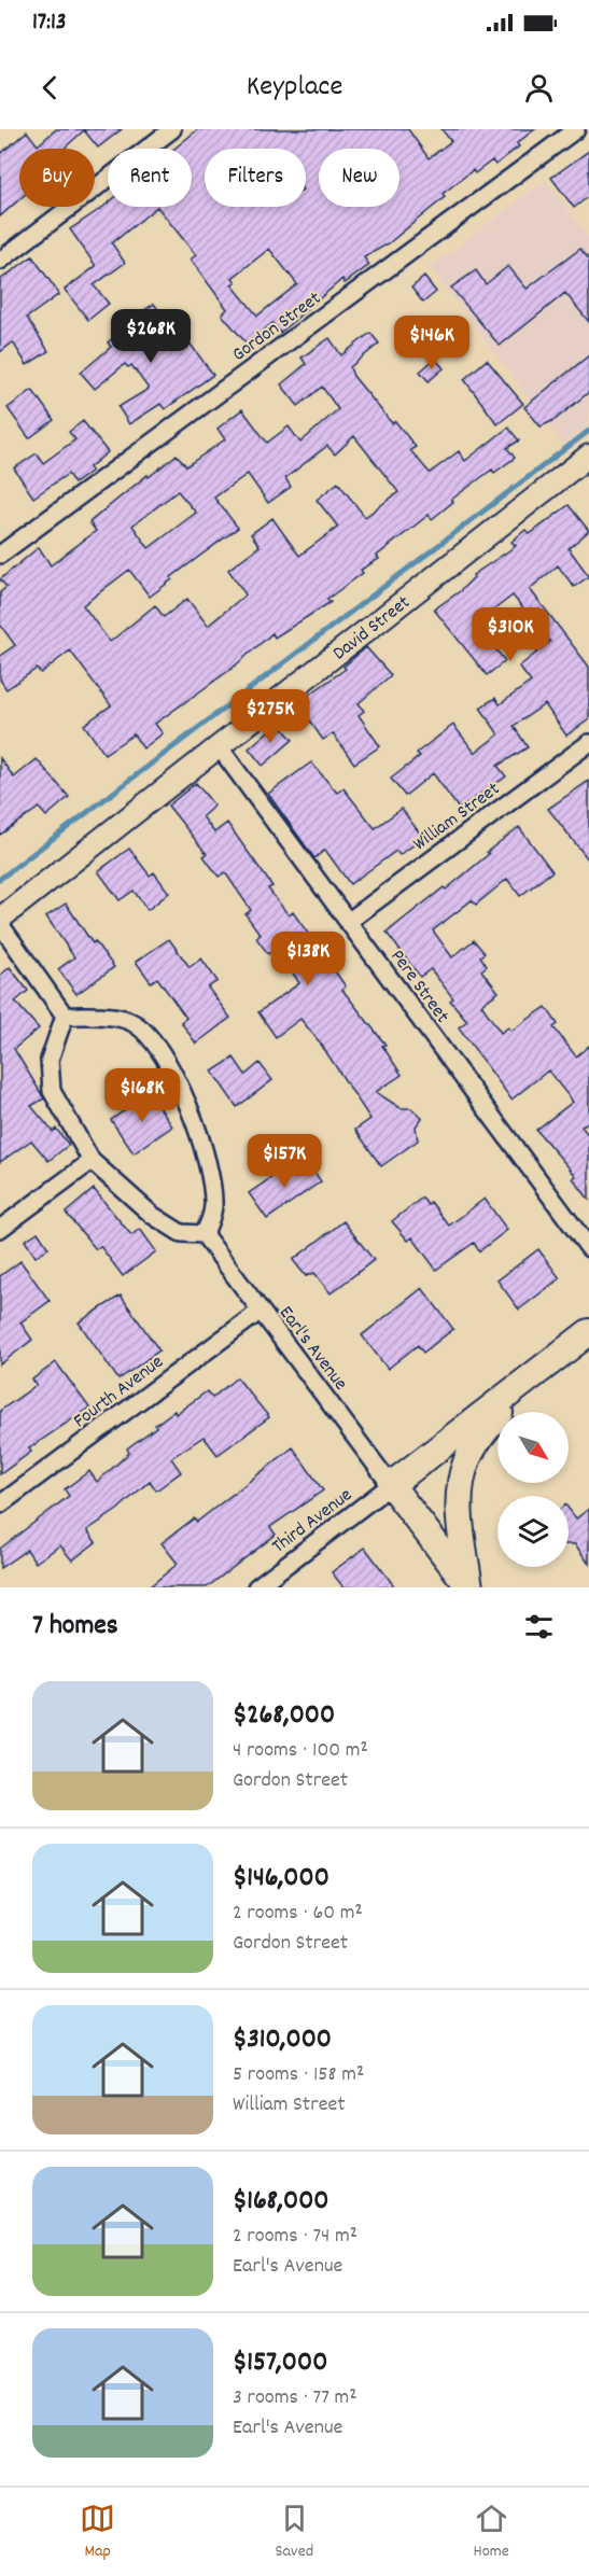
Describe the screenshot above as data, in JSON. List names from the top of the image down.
{
  "streets": {
    "street": [
      "Gordon Street",
      "David Street",
      "William Street",
      "Pere Street",
      "Earl's Avenue",
      "Fourth Avenue",
      "Third Avenue"
    ]
  },
  "crossings": [
    ["David Street", "Pere Street"],
    ["William Street", "Pere Street"],
    ["Earl's Avenue", "Fourth Avenue"],
    ["Earl's Avenue", "Third Avenue"]
  ],
  "north": "bottom right",
  "page": {
    "status": "17:13",
    "header": "Keyplace",
    "chip": [
      "Buy",
      "Rent",
      "Filters",
      "New"
    ],
    "price": [
      "$268K",
      "$146K",
      "$310K",
      "$275K",
      "$138K",
      "$168K",
      "$157K"
    ],
    "heading": "7 homes",
    "list": [
      {
        "name": "$268,000",
        "note": "4 rooms · 100 m² · Gordon Street"
      },
      {
        "name": "$146,000",
        "note": "2 rooms · 60 m² · Gordon Street"
      },
      {
        "name": "$310,000",
        "note": "5 rooms · 158 m² · William Street"
      },
      {
        "name": "$168,000",
        "note": "2 rooms · 74 m² · Earl's Avenue"
      },
      {
        "name": "$157,000",
        "note": "3 rooms · 77 m² · Earl's Avenue"
      }
    ],
    "tabs": ["Map", "Saved", "Home"]
  }
}
